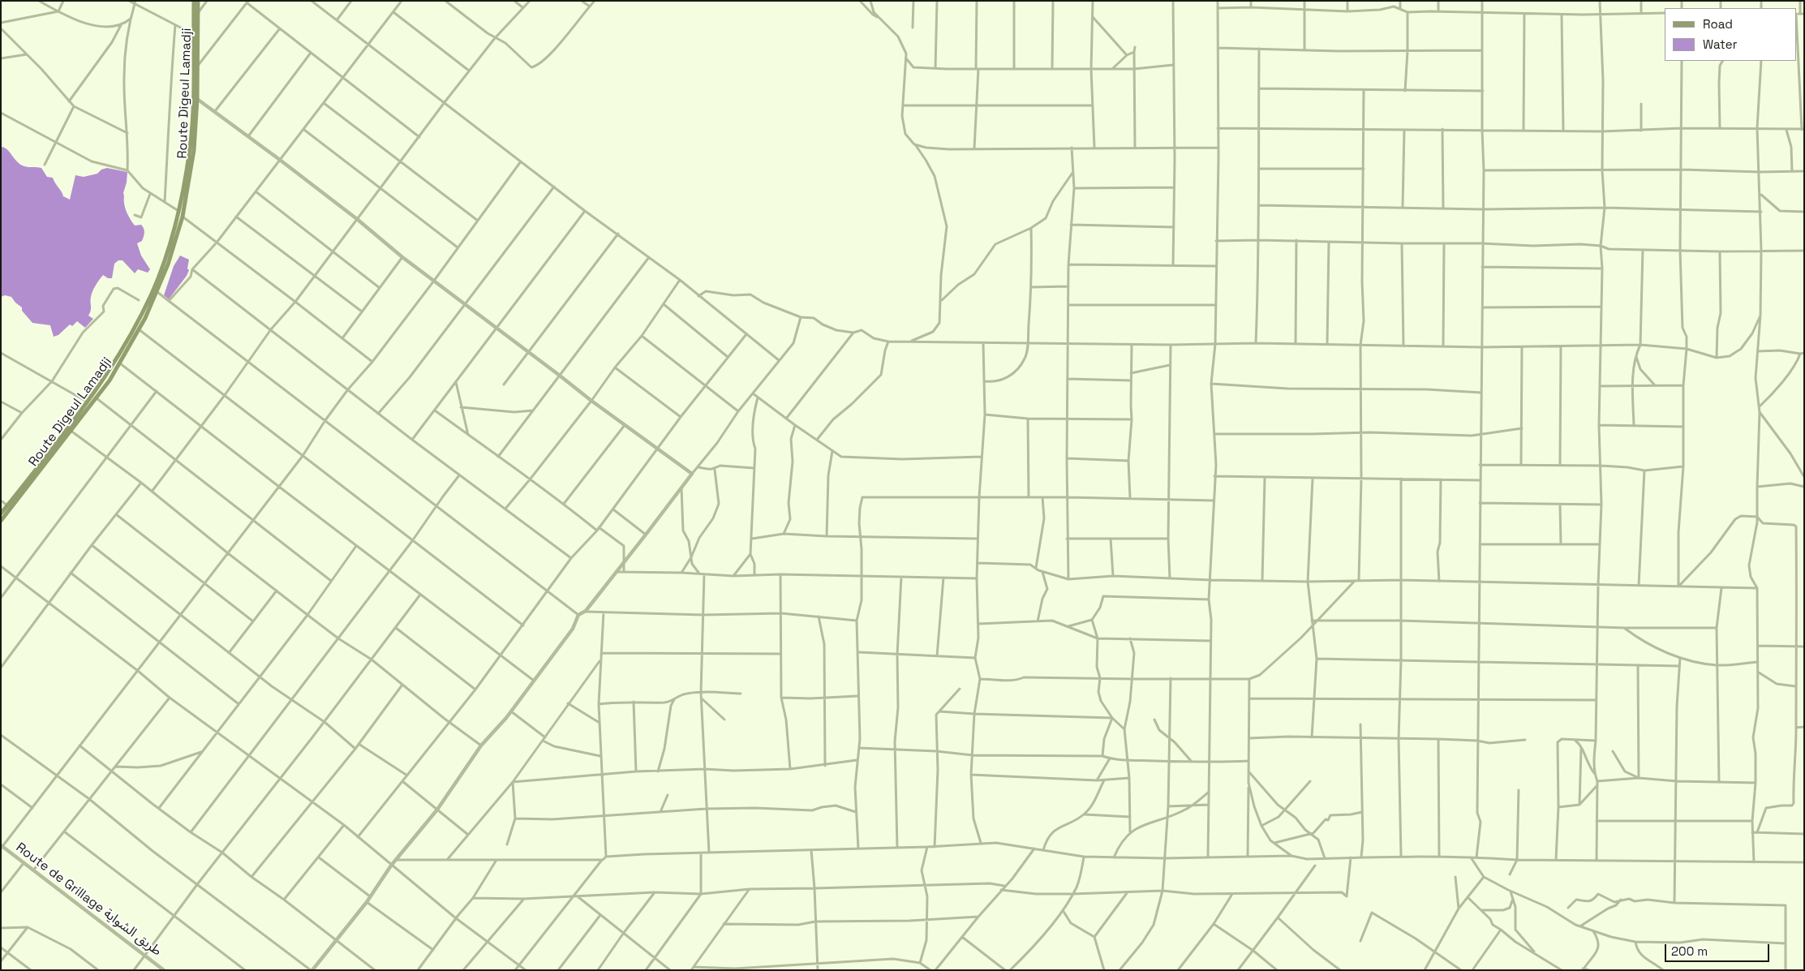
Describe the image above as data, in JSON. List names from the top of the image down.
{
  "streets": {
    "main road": ["Route Digeul Lamadji"],
    "street": ["Route de Grillage طريق الشواية"]
  },
  "legend": ["Road", "Water"],
  "scale_bar": "200 m"
}
